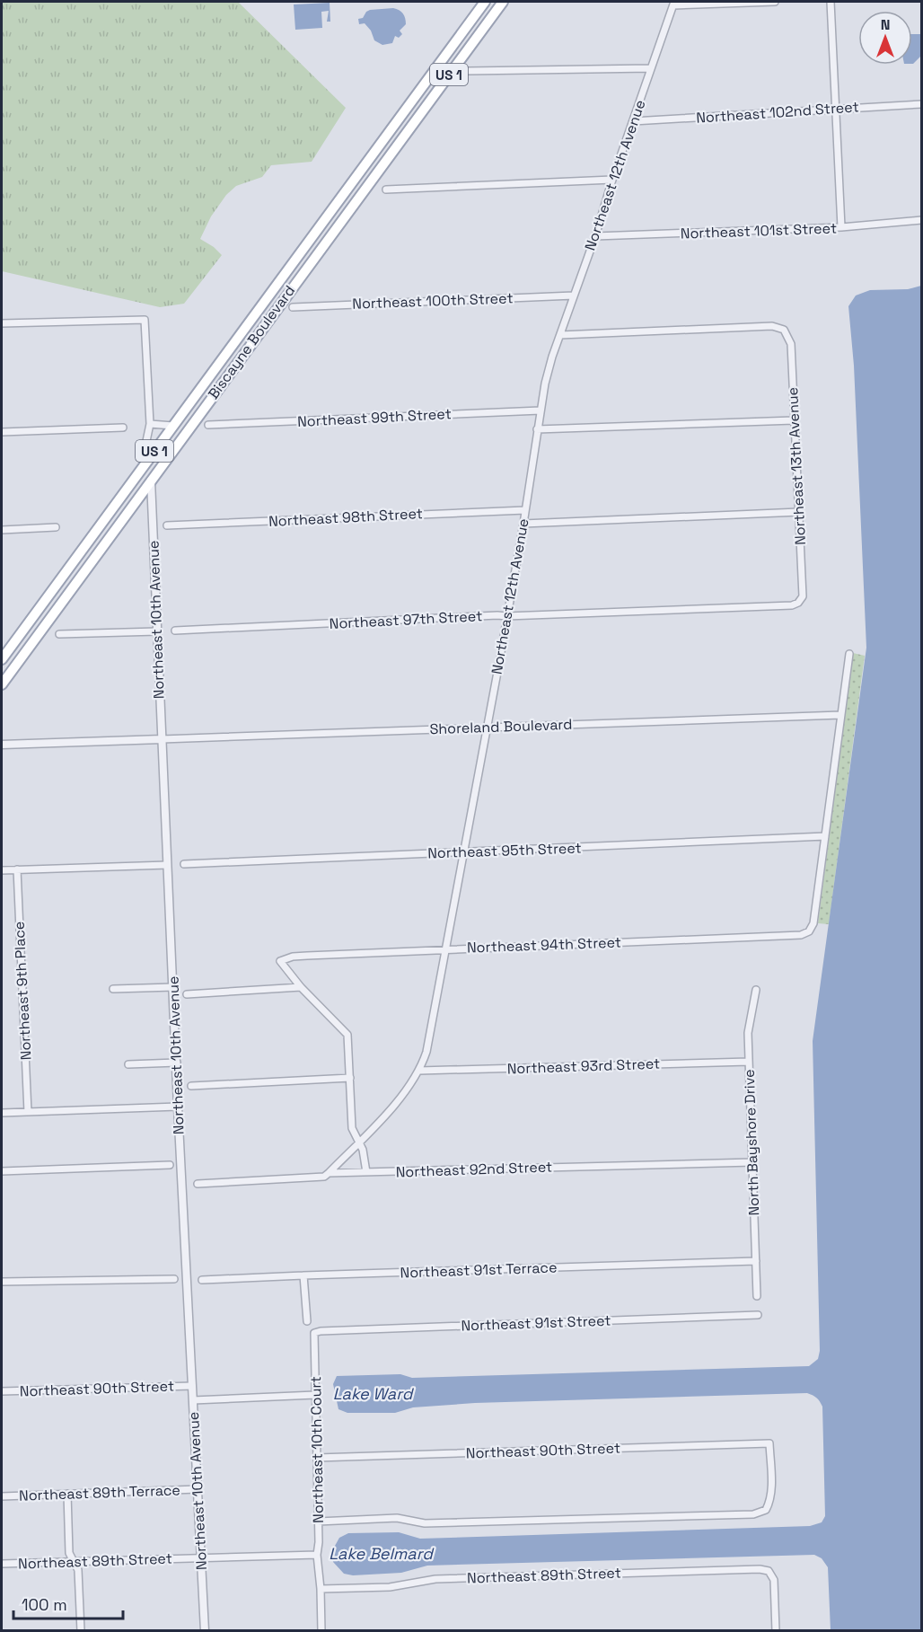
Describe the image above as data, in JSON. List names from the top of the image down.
{
  "streets": {
    "main road": ["US 1", "Biscayne Boulevard"],
    "street": [
      "Northeast 102nd Street",
      "Northeast 12th Avenue",
      "Northeast 101st Street",
      "Northeast 100th Street",
      "Northeast 99th Street",
      "Northeast 13th Avenue",
      "Northeast 98th Street",
      "Northeast 10th Avenue",
      "Northeast 97th Street",
      "Shoreland Boulevard",
      "Northeast 95th Street",
      "Northeast 94th Street",
      "Northeast 9th Place",
      "Northeast 93rd Street",
      "North Bayshore Drive",
      "Northeast 92nd Street",
      "Northeast 91st Terrace",
      "Northeast 91st Street",
      "Northeast 90th Street",
      "Northeast 10th Court",
      "Northeast 89th Terrace",
      "Northeast 89th Street"
    ]
  },
  "crossings": [
    ["Northeast 102nd Street", "Northeast 12th Avenue"],
    ["Northeast 12th Avenue", "Northeast 101st Street"],
    ["Northeast 12th Avenue", "Northeast 100th Street"],
    ["Northeast 12th Avenue", "Northeast 99th Street"],
    ["Northeast 12th Avenue", "Northeast 13th Avenue"],
    ["Northeast 12th Avenue", "Northeast 98th Street"],
    ["Northeast 12th Avenue", "Northeast 97th Street"],
    ["Northeast 12th Avenue", "Shoreland Boulevard"],
    ["Northeast 12th Avenue", "Northeast 95th Street"],
    ["Northeast 12th Avenue", "Northeast 94th Street"],
    ["Northeast 12th Avenue", "Northeast 93rd Street"],
    ["Northeast 12th Avenue", "Northeast 92nd Street"],
    ["Biscayne Boulevard", "Northeast 10th Avenue"],
    ["Northeast 13th Avenue", "Northeast 97th Street"],
    ["Northeast 10th Avenue", "Shoreland Boulevard"],
    ["Northeast 10th Avenue", "Northeast 90th Street"],
    ["Northeast 10th Avenue", "Northeast 89th Terrace"],
    ["Northeast 10th Avenue", "Northeast 89th Street"],
    ["Northeast 95th Street", "Northeast 94th Street"],
    ["Northeast 93rd Street", "North Bayshore Drive"],
    ["North Bayshore Drive", "Northeast 92nd Street"],
    ["North Bayshore Drive", "Northeast 91st Terrace"],
    ["Northeast 91st Street", "Northeast 10th Court"],
    ["Northeast 90th Street", "Northeast 10th Court"],
    ["Northeast 10th Court", "Northeast 89th Street"]
  ],
  "water": ["Lake Ward", "Lake Belmard"],
  "scale_bar": "100 m",
  "north": "top"
}
